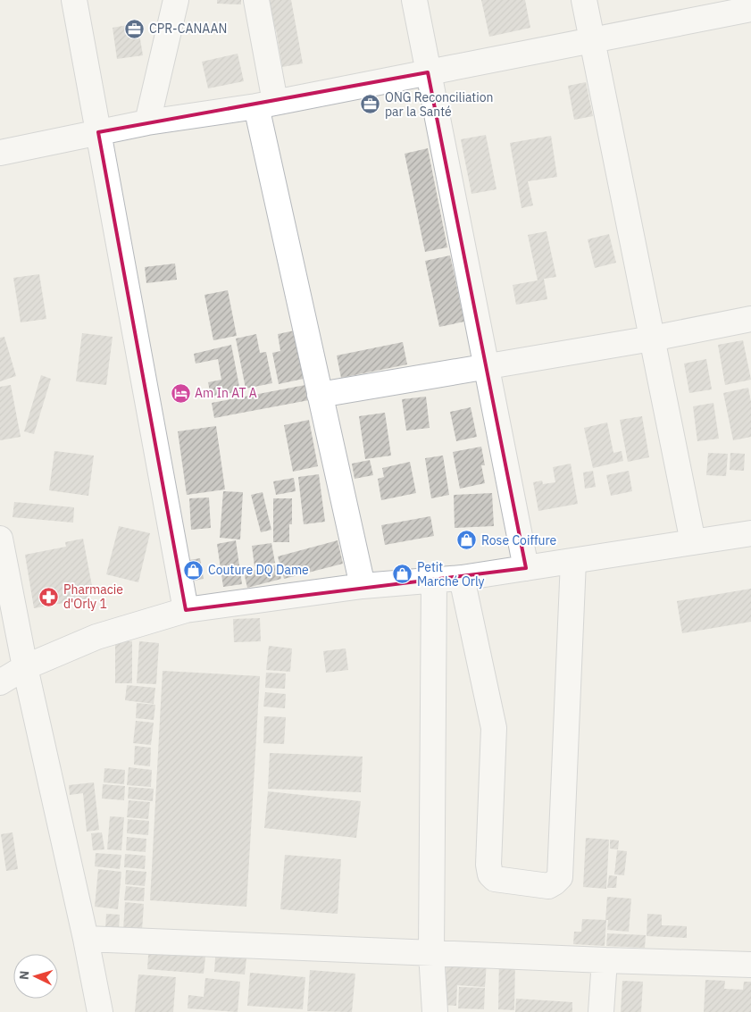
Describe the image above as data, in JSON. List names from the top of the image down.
{
  "places": {
    "office": ["CPR-CANAAN", "ONG Reconciliation par la Santé"],
    "hotel": ["Am In AT A"],
    "shop": ["Rose Coiffure", "Couture DQ Dame", "Petit Marché Orly"],
    "pharmacy": ["Pharmacie d'Orly 1"]
  },
  "north": "left"
}
